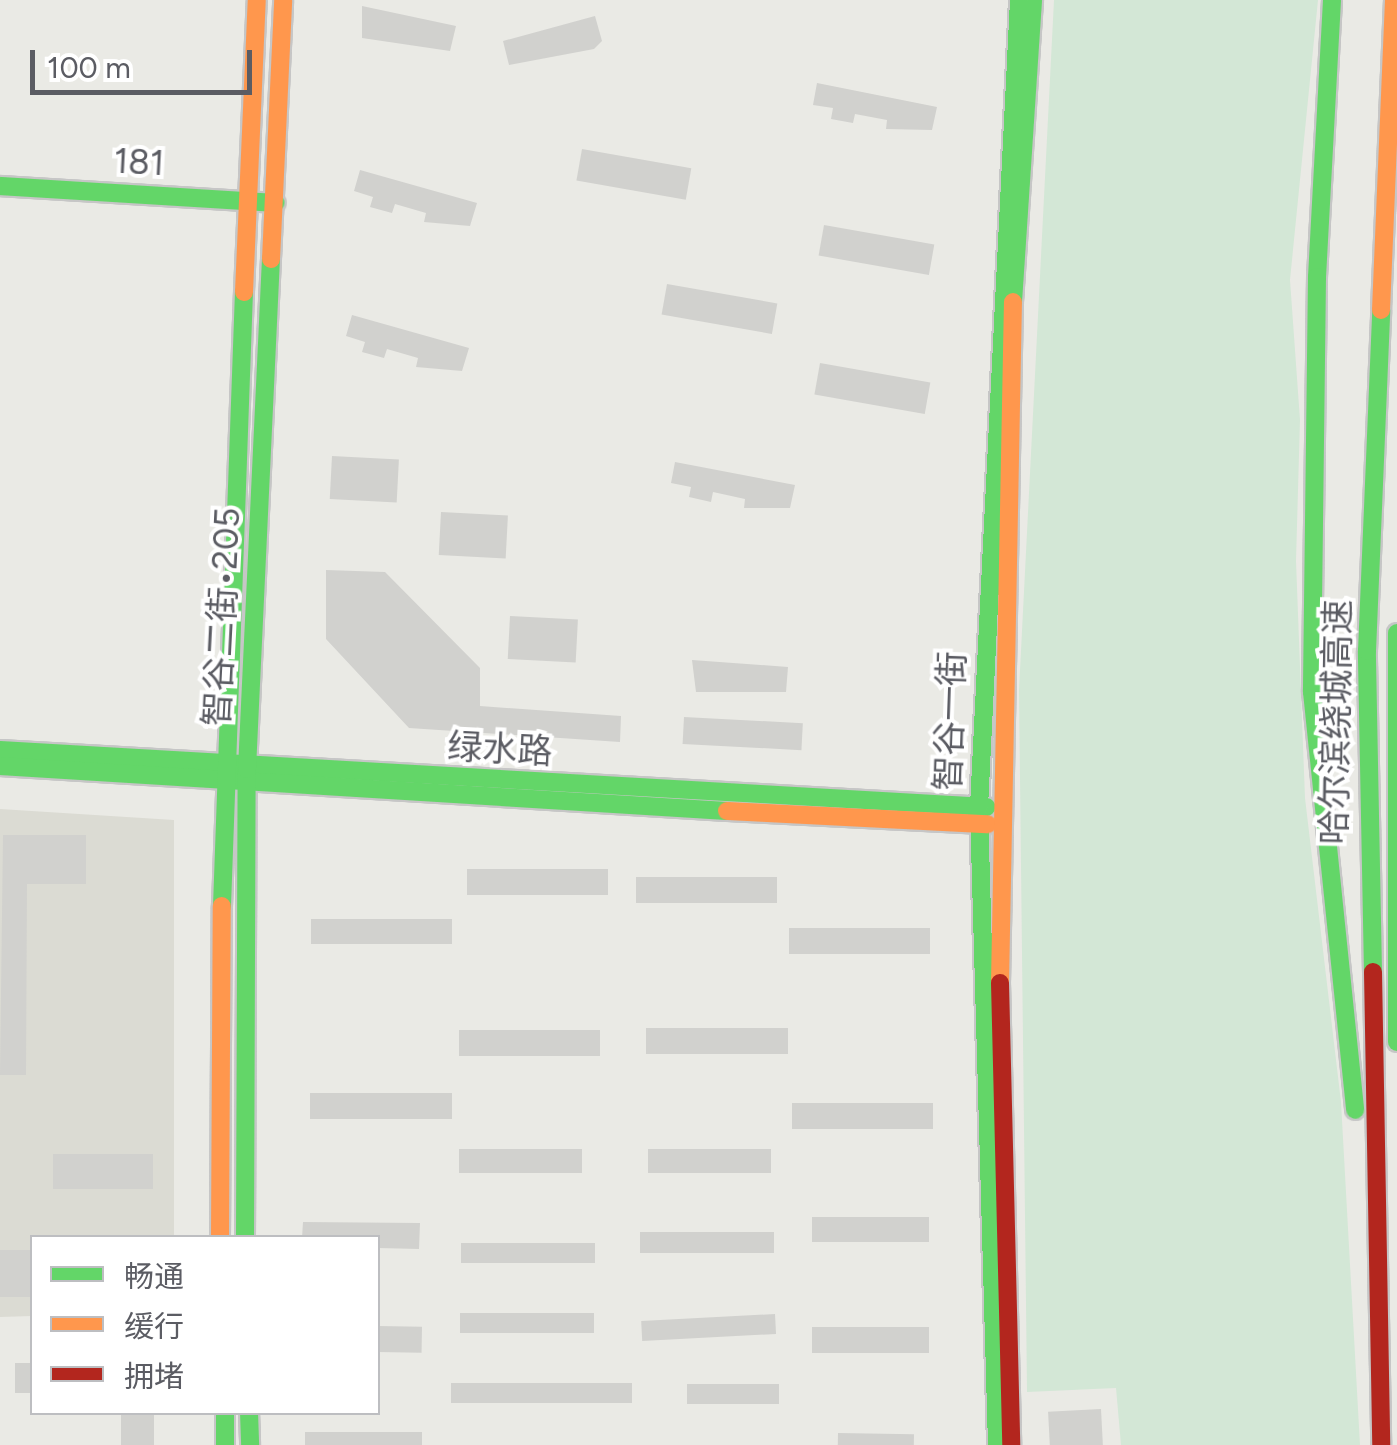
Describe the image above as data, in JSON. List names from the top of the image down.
{
  "streets": {
    "main road": [
      "181",
      "智谷二街•205",
      "智谷一街",
      "哈尔滨绕城高速",
      "绿水路"
    ]
  },
  "crossings": [
    ["181", "智谷二街•205"],
    ["智谷二街•205", "绿水路"],
    ["智谷一街", "绿水路"]
  ],
  "legend": ["畅通", "缓行", "拥堵"],
  "scale_bar": "100 m"
}
